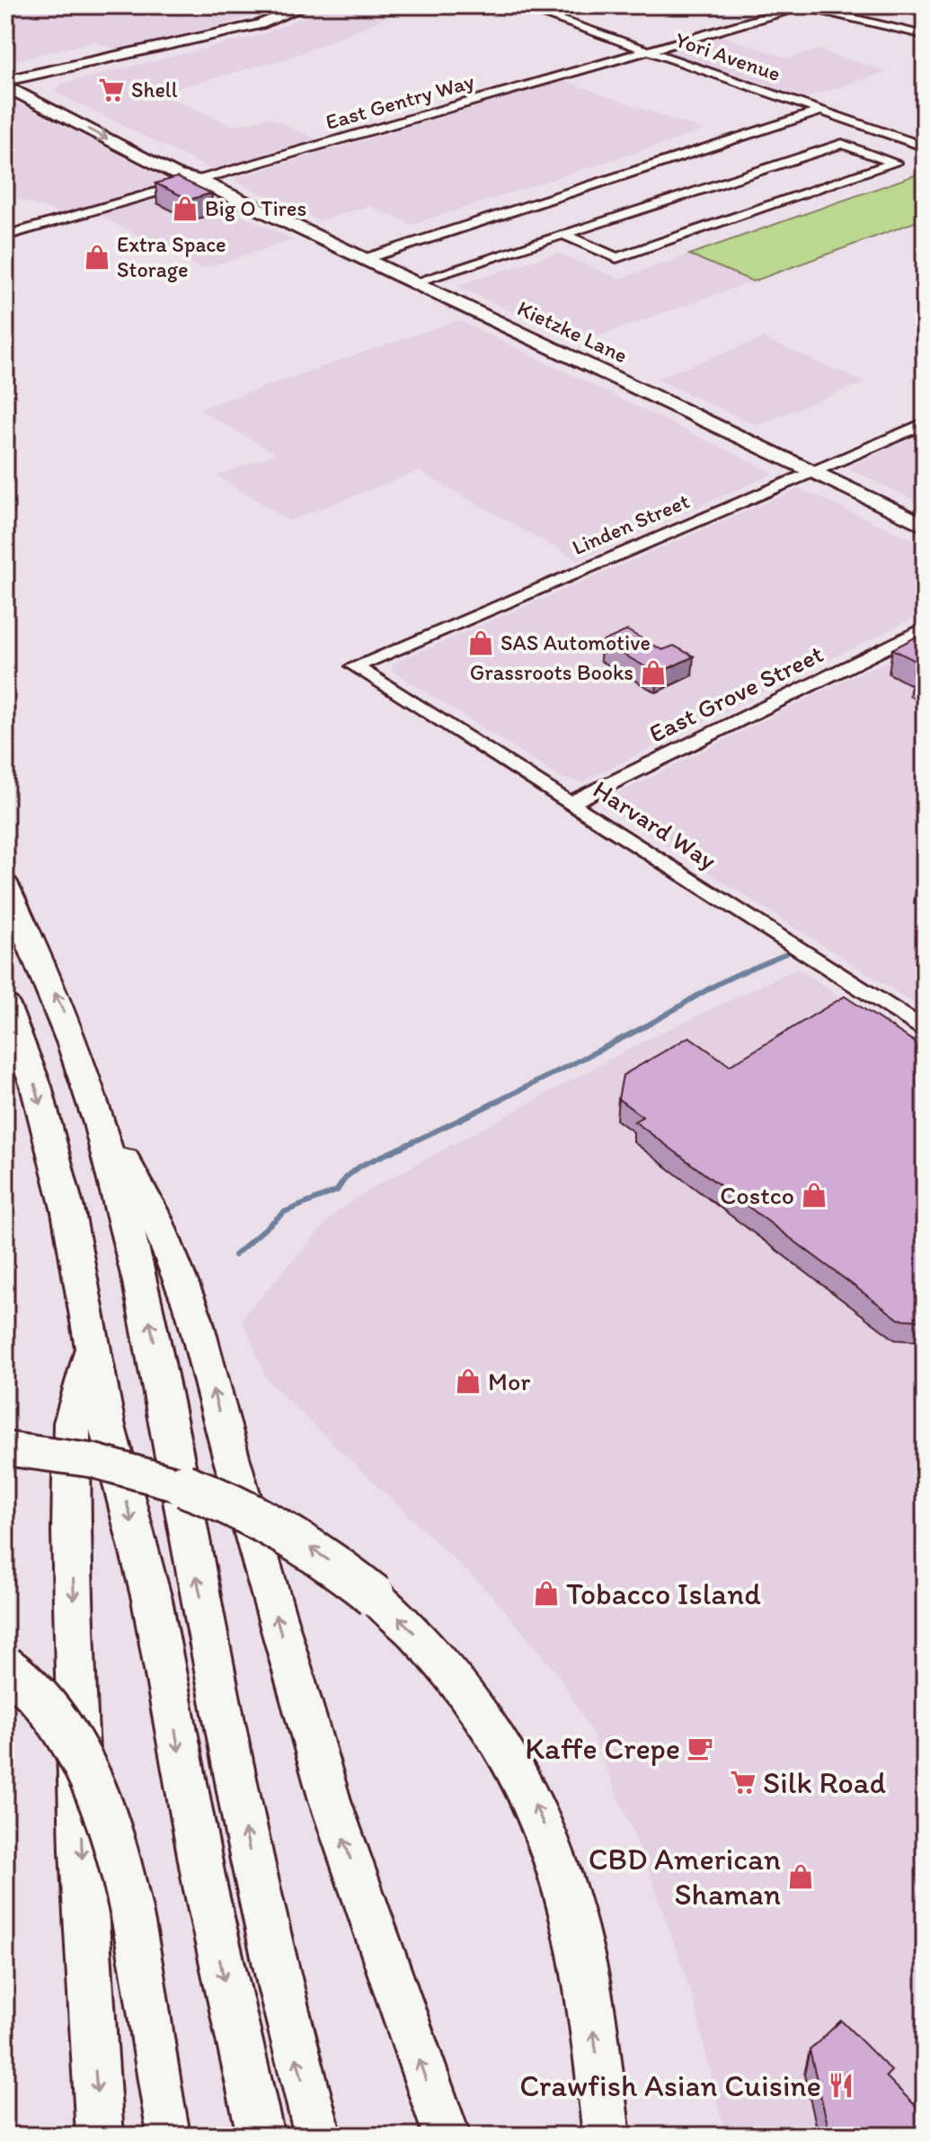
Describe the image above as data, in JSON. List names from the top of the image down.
{
  "streets": {
    "main road": ["Kietzke Lane"],
    "street": [
      "Yori Avenue",
      "East Gentry Way",
      "Linden Street",
      "East Grove Street",
      "Harvard Way"
    ]
  },
  "crossings": [
    ["Yori Avenue", "East Gentry Way"],
    ["East Gentry Way", "Kietzke Lane"],
    ["Kietzke Lane", "Linden Street"],
    ["Linden Street", "Harvard Way"],
    ["East Grove Street", "Harvard Way"]
  ],
  "places": {
    "supermarket": ["Shell", "Silk Road"],
    "shop": [
      "Big O Tires",
      "Extra Space Storage",
      "SAS Automotive",
      "Grassroots Books",
      "Costco",
      "Mor",
      "Tobacco Island",
      "CBD American Shaman"
    ],
    "cafe": ["Kaffe Crepe"],
    "restaurant": ["Crawfish Asian Cuisine"]
  }
}
